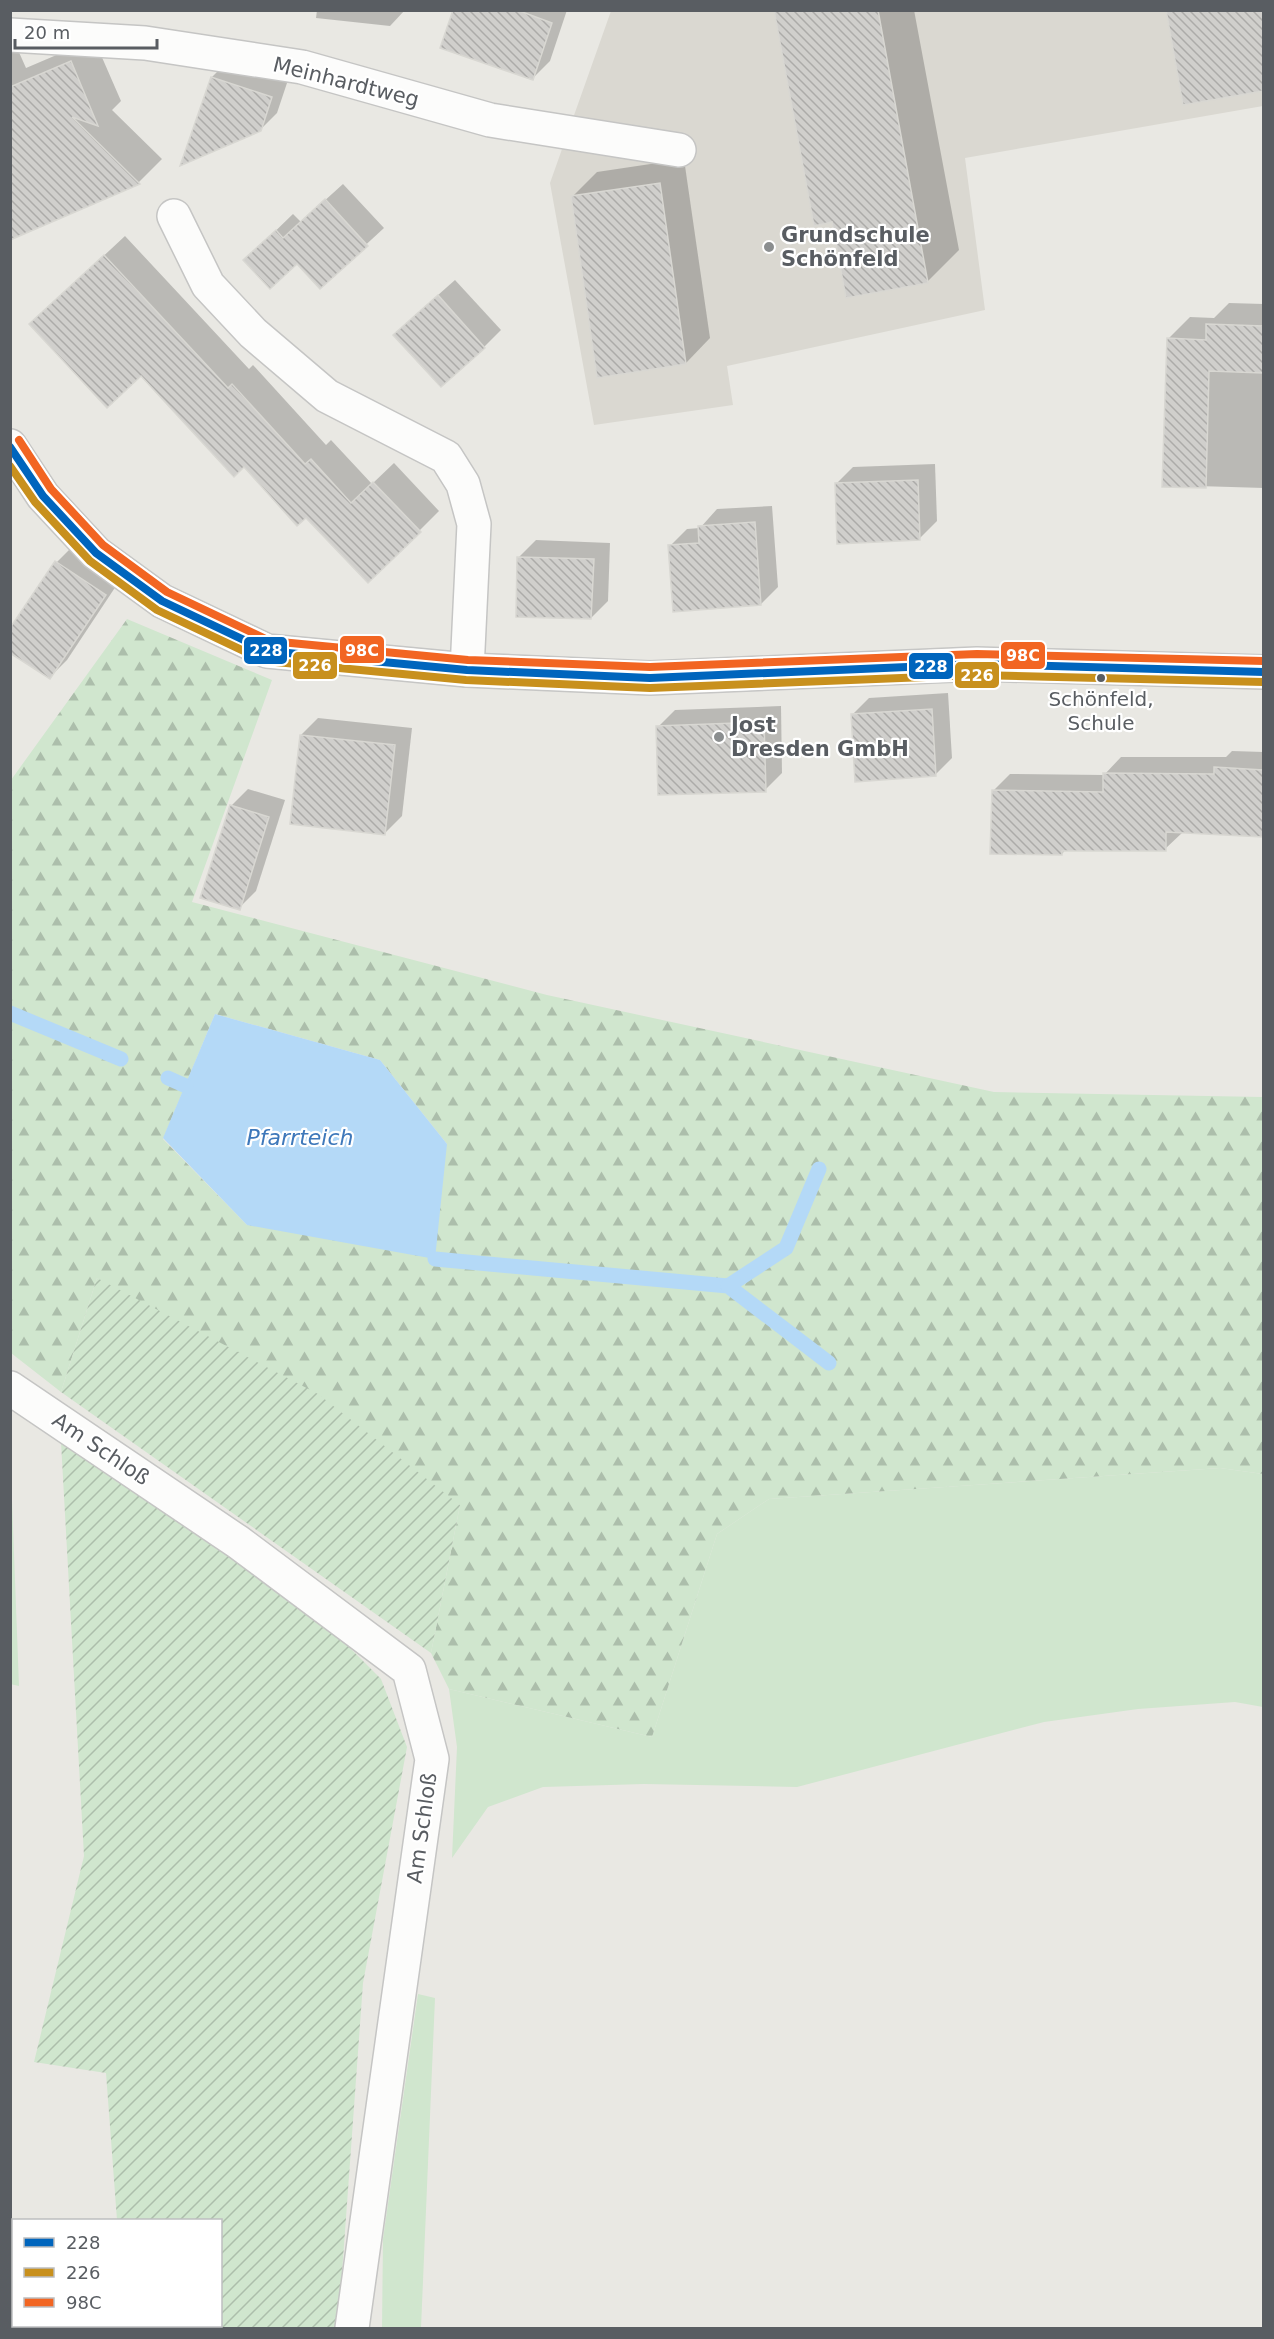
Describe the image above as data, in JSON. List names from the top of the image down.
{
  "streets": {
    "street": ["Meinhardtweg", "Am Schloß"]
  },
  "water": ["Pfarrteich"],
  "places": ["Grundschule Schönfeld", "Schönfeld, Schule", "Jost Dresden GmbH"],
  "lines": ["transit line 98C", "transit line 228", "transit line 226"],
  "legend": ["228", "226", "98C"],
  "scale_bar": "20 m"
}
